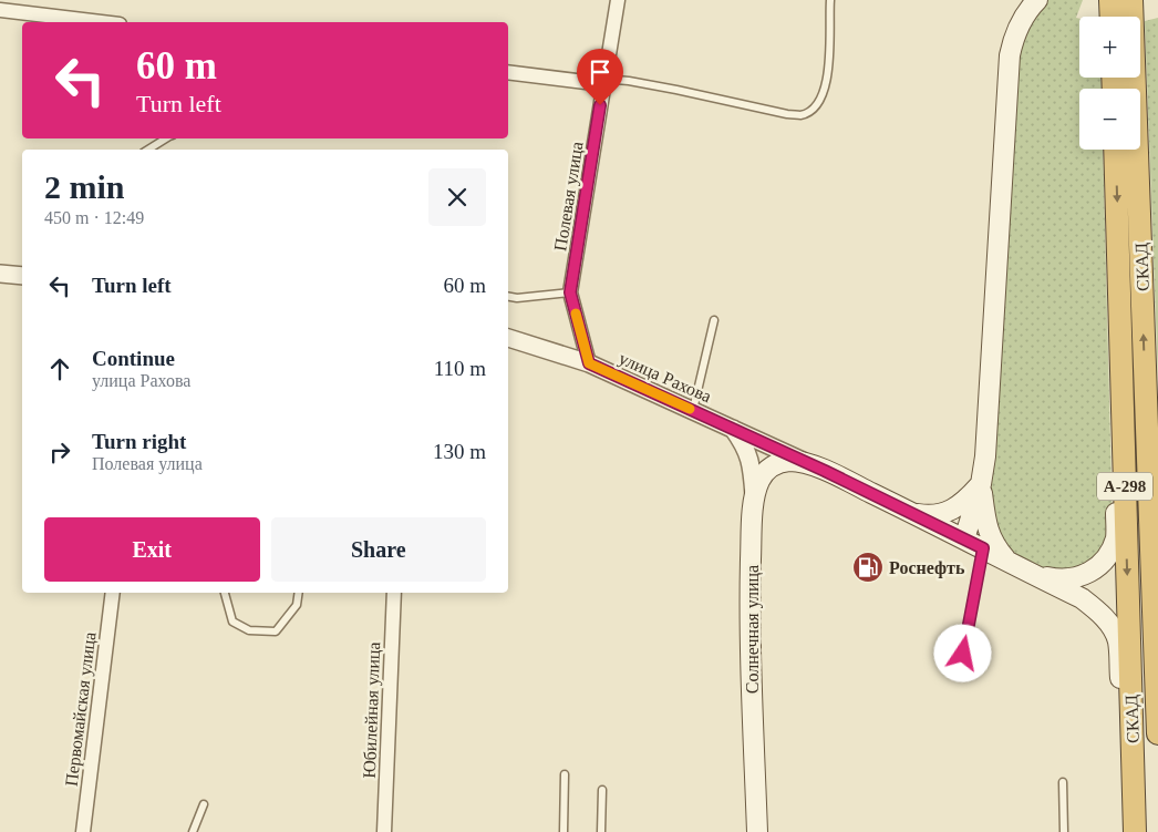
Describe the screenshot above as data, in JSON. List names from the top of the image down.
{
  "streets": {
    "highway": ["СКАД", "А-298"],
    "main road": ["Солнечная улица"],
    "street": [
      "Полевая улица",
      "улица Рахова",
      "Первомайская улица",
      "Юбилейная улица"
    ]
  },
  "crossings": [
    ["Полевая улица", "улица Рахова"],
    ["улица Рахова", "Солнечная улица"]
  ],
  "places": {
    "fuel station": ["Роснефть"]
  },
  "page": {
    "map_buttons": ["+", "−"],
    "turn": ["60 m", "Turn left"],
    "heading": ["2 min", "450 m · 12:49"],
    "list": [
      {
        "name": "Turn left",
        "value": "60 m"
      },
      {
        "name": "Continue",
        "note": "улица Рахова",
        "value": "110 m"
      },
      {
        "name": "Turn right",
        "note": "Полевая улица",
        "value": "130 m"
      }
    ],
    "buttons": ["Exit", "Share"]
  }
}
